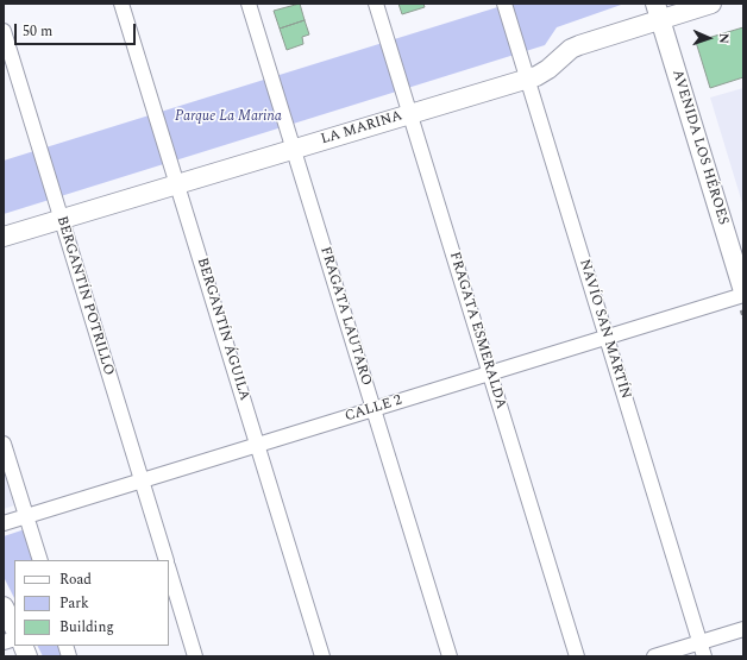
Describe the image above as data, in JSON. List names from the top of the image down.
{
  "streets": {
    "street": [
      "LA MARINA",
      "AVENIDA LOS HÉROES",
      "BERGANTÍN POTRILLO",
      "FRAGATA LAUTARO",
      "BERGANTÍN ÁGUILA",
      "NAVÍO SAN MARTÍN",
      "FRAGATA ESMERALDA",
      "CALLE 2"
    ]
  },
  "crossings": [
    ["LA MARINA", "AVENIDA LOS HÉROES"],
    ["LA MARINA", "BERGANTÍN POTRILLO"],
    ["LA MARINA", "FRAGATA LAUTARO"],
    ["LA MARINA", "BERGANTÍN ÁGUILA"],
    ["LA MARINA", "NAVÍO SAN MARTÍN"],
    ["LA MARINA", "FRAGATA ESMERALDA"],
    ["AVENIDA LOS HÉROES", "CALLE 2"],
    ["BERGANTÍN POTRILLO", "CALLE 2"],
    ["FRAGATA LAUTARO", "CALLE 2"],
    ["BERGANTÍN ÁGUILA", "CALLE 2"],
    ["NAVÍO SAN MARTÍN", "CALLE 2"],
    ["FRAGATA ESMERALDA", "CALLE 2"]
  ],
  "parks": ["Parque La Marina"],
  "legend": ["Road", "Park", "Building"],
  "scale_bar": "50 m",
  "north": "right"
}
